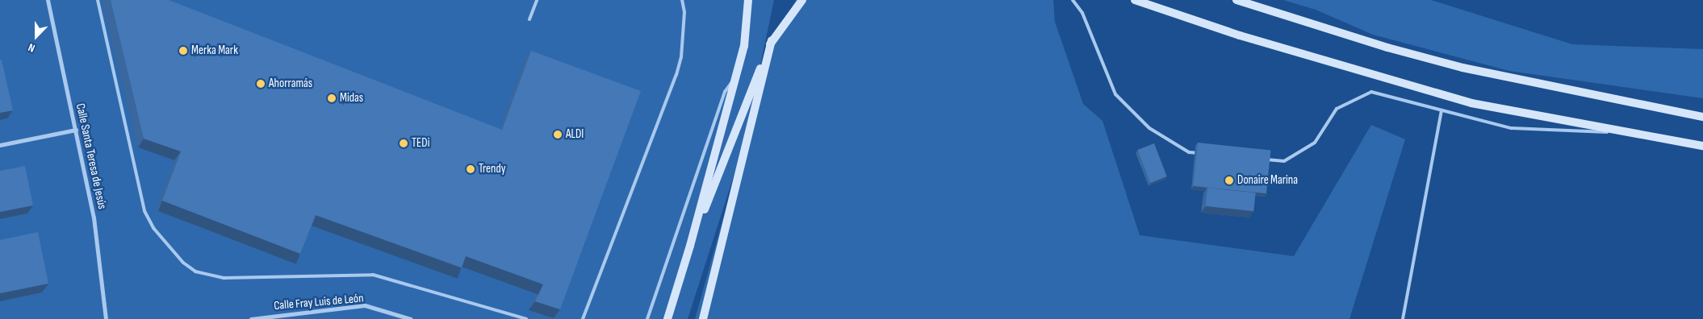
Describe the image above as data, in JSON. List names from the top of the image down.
{
  "streets": {
    "street": ["Calle Santa Teresa de Jesús", "Calle Fray Luis de León"]
  },
  "places": [
    "Merka Mark",
    "Ahorramás",
    "Midas",
    "ALDI",
    "TEDi",
    "Trendy",
    "Donaire Marina"
  ],
  "north": "bottom"
}
